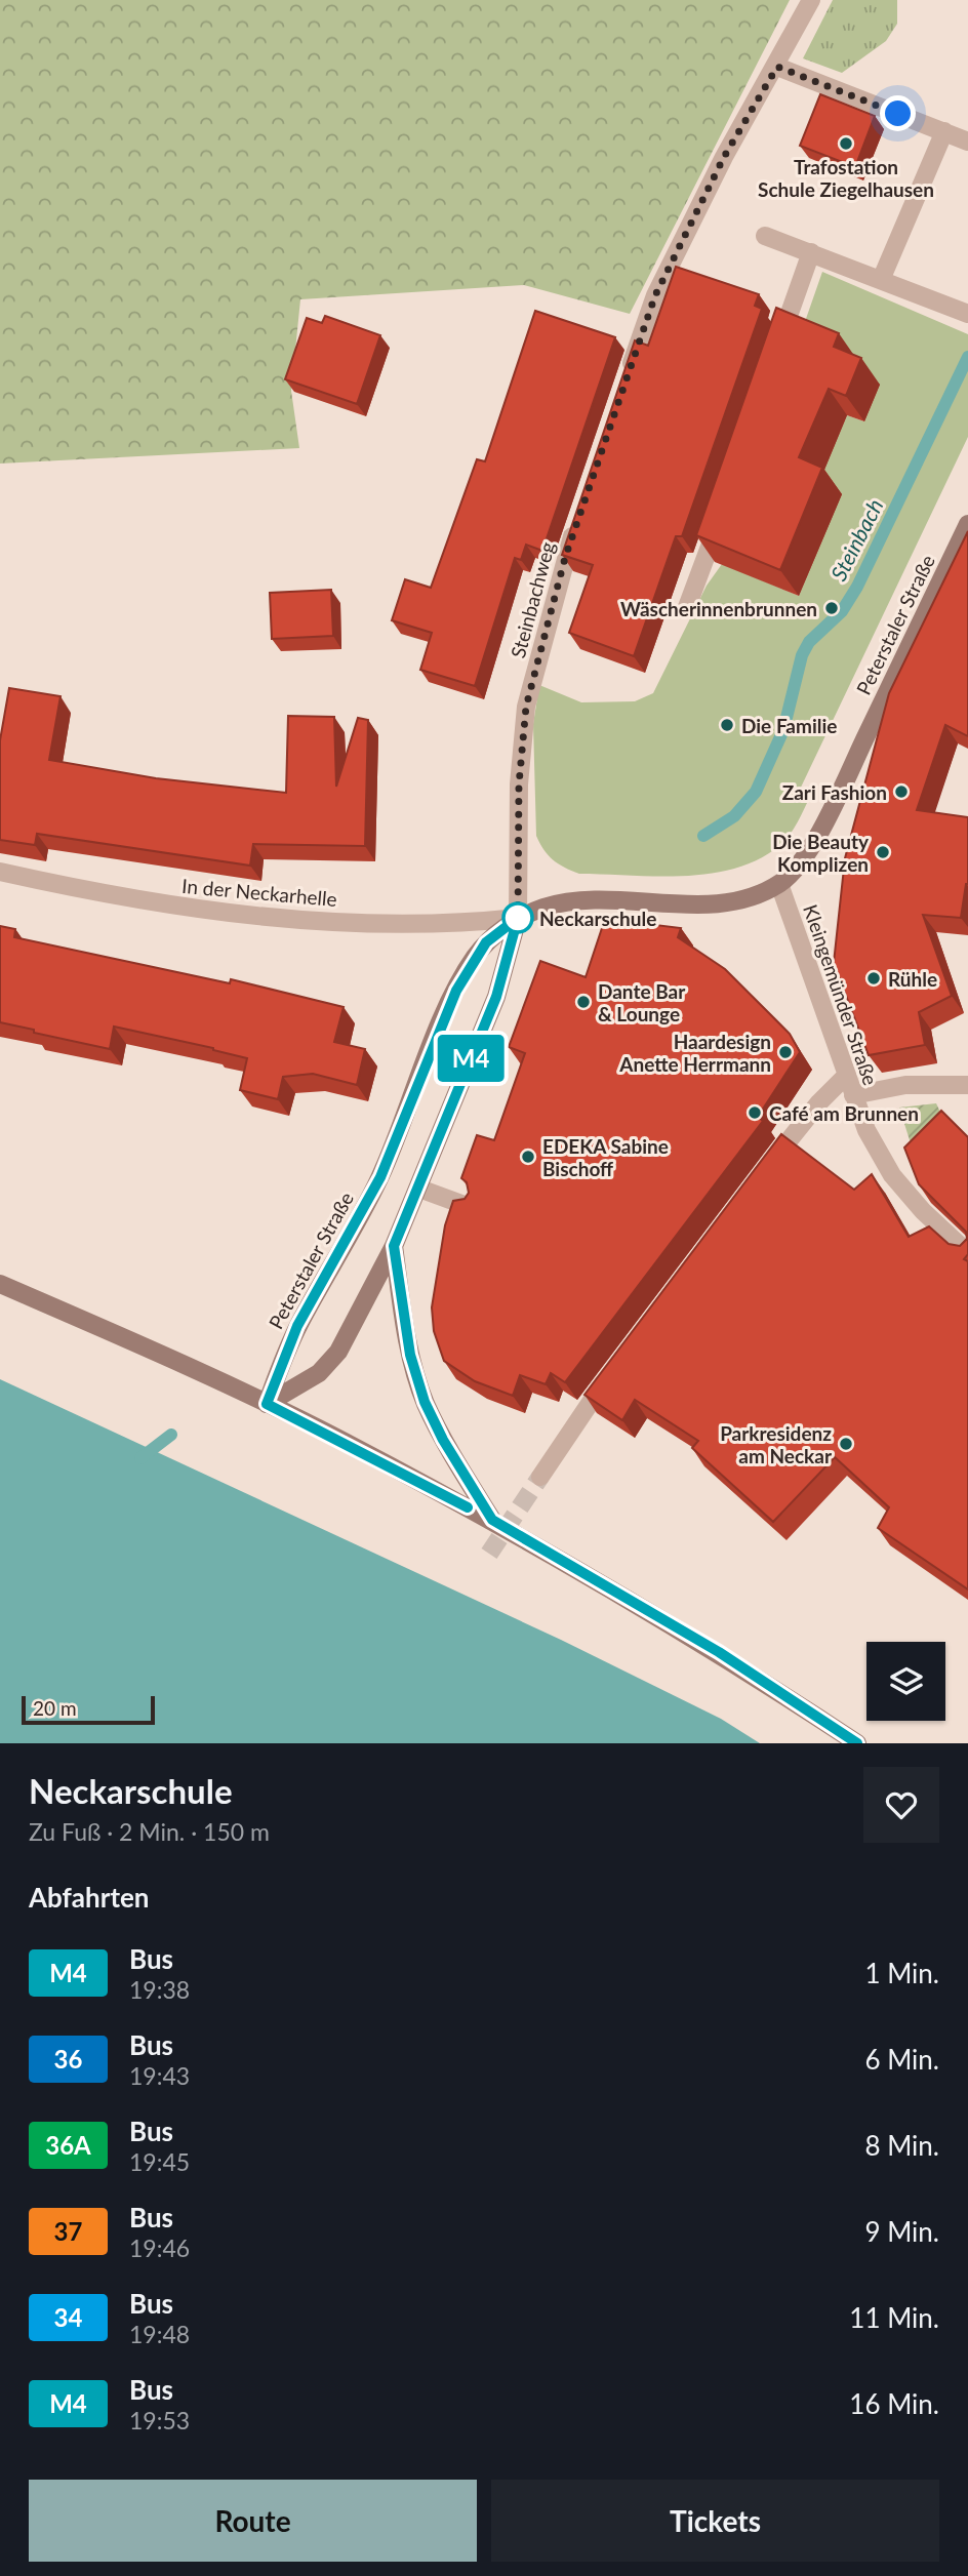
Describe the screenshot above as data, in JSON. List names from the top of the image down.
{
  "streets": {
    "main road": ["Peterstaler Straße"],
    "street": ["Steinbachweg", "In der Neckarhelle", "Kleingemünder Straße"]
  },
  "crossings": [
    ["Steinbachweg", "Peterstaler Straße"],
    ["Steinbachweg", "In der Neckarhelle"],
    ["Peterstaler Straße", "In der Neckarhelle"],
    ["Peterstaler Straße", "Kleingemünder Straße"]
  ],
  "water": ["Steinbach"],
  "places": [
    "Trafostation Schule Ziegelhausen",
    "Wäscherinnenbrunnen",
    "Die Familie",
    "Zari Fashion",
    "Die Beauty Komplizen",
    "Neckarschule",
    "Rühle",
    "Dante Bar & Lounge",
    "Haardesign Anette Herrmann",
    "Café am Brunnen",
    "EDEKA Sabine Bischoff",
    "Parkresidenz am Neckar"
  ],
  "lines": ["bus line M4"],
  "scale_bar": "20 m",
  "page": {
    "on_map": "M4",
    "scale": "20 m",
    "heading": [
      ["Neckarschule", "Zu Fuß · 2 Min. · 150 m"],
      "Abfahrten"
    ],
    "list": [
      {
        "mark": "M4",
        "name": "Bus",
        "note": "19:38",
        "value": "1 Min."
      },
      {
        "mark": "36",
        "name": "Bus",
        "note": "19:43",
        "value": "6 Min."
      },
      {
        "mark": "36A",
        "name": "Bus",
        "note": "19:45",
        "value": "8 Min."
      },
      {
        "mark": "37",
        "name": "Bus",
        "note": "19:46",
        "value": "9 Min."
      },
      {
        "mark": "34",
        "name": "Bus",
        "note": "19:48",
        "value": "11 Min."
      },
      {
        "mark": "M4",
        "name": "Bus",
        "note": "19:53",
        "value": "16 Min."
      }
    ],
    "buttons": ["Route", "Tickets"]
  }
}
